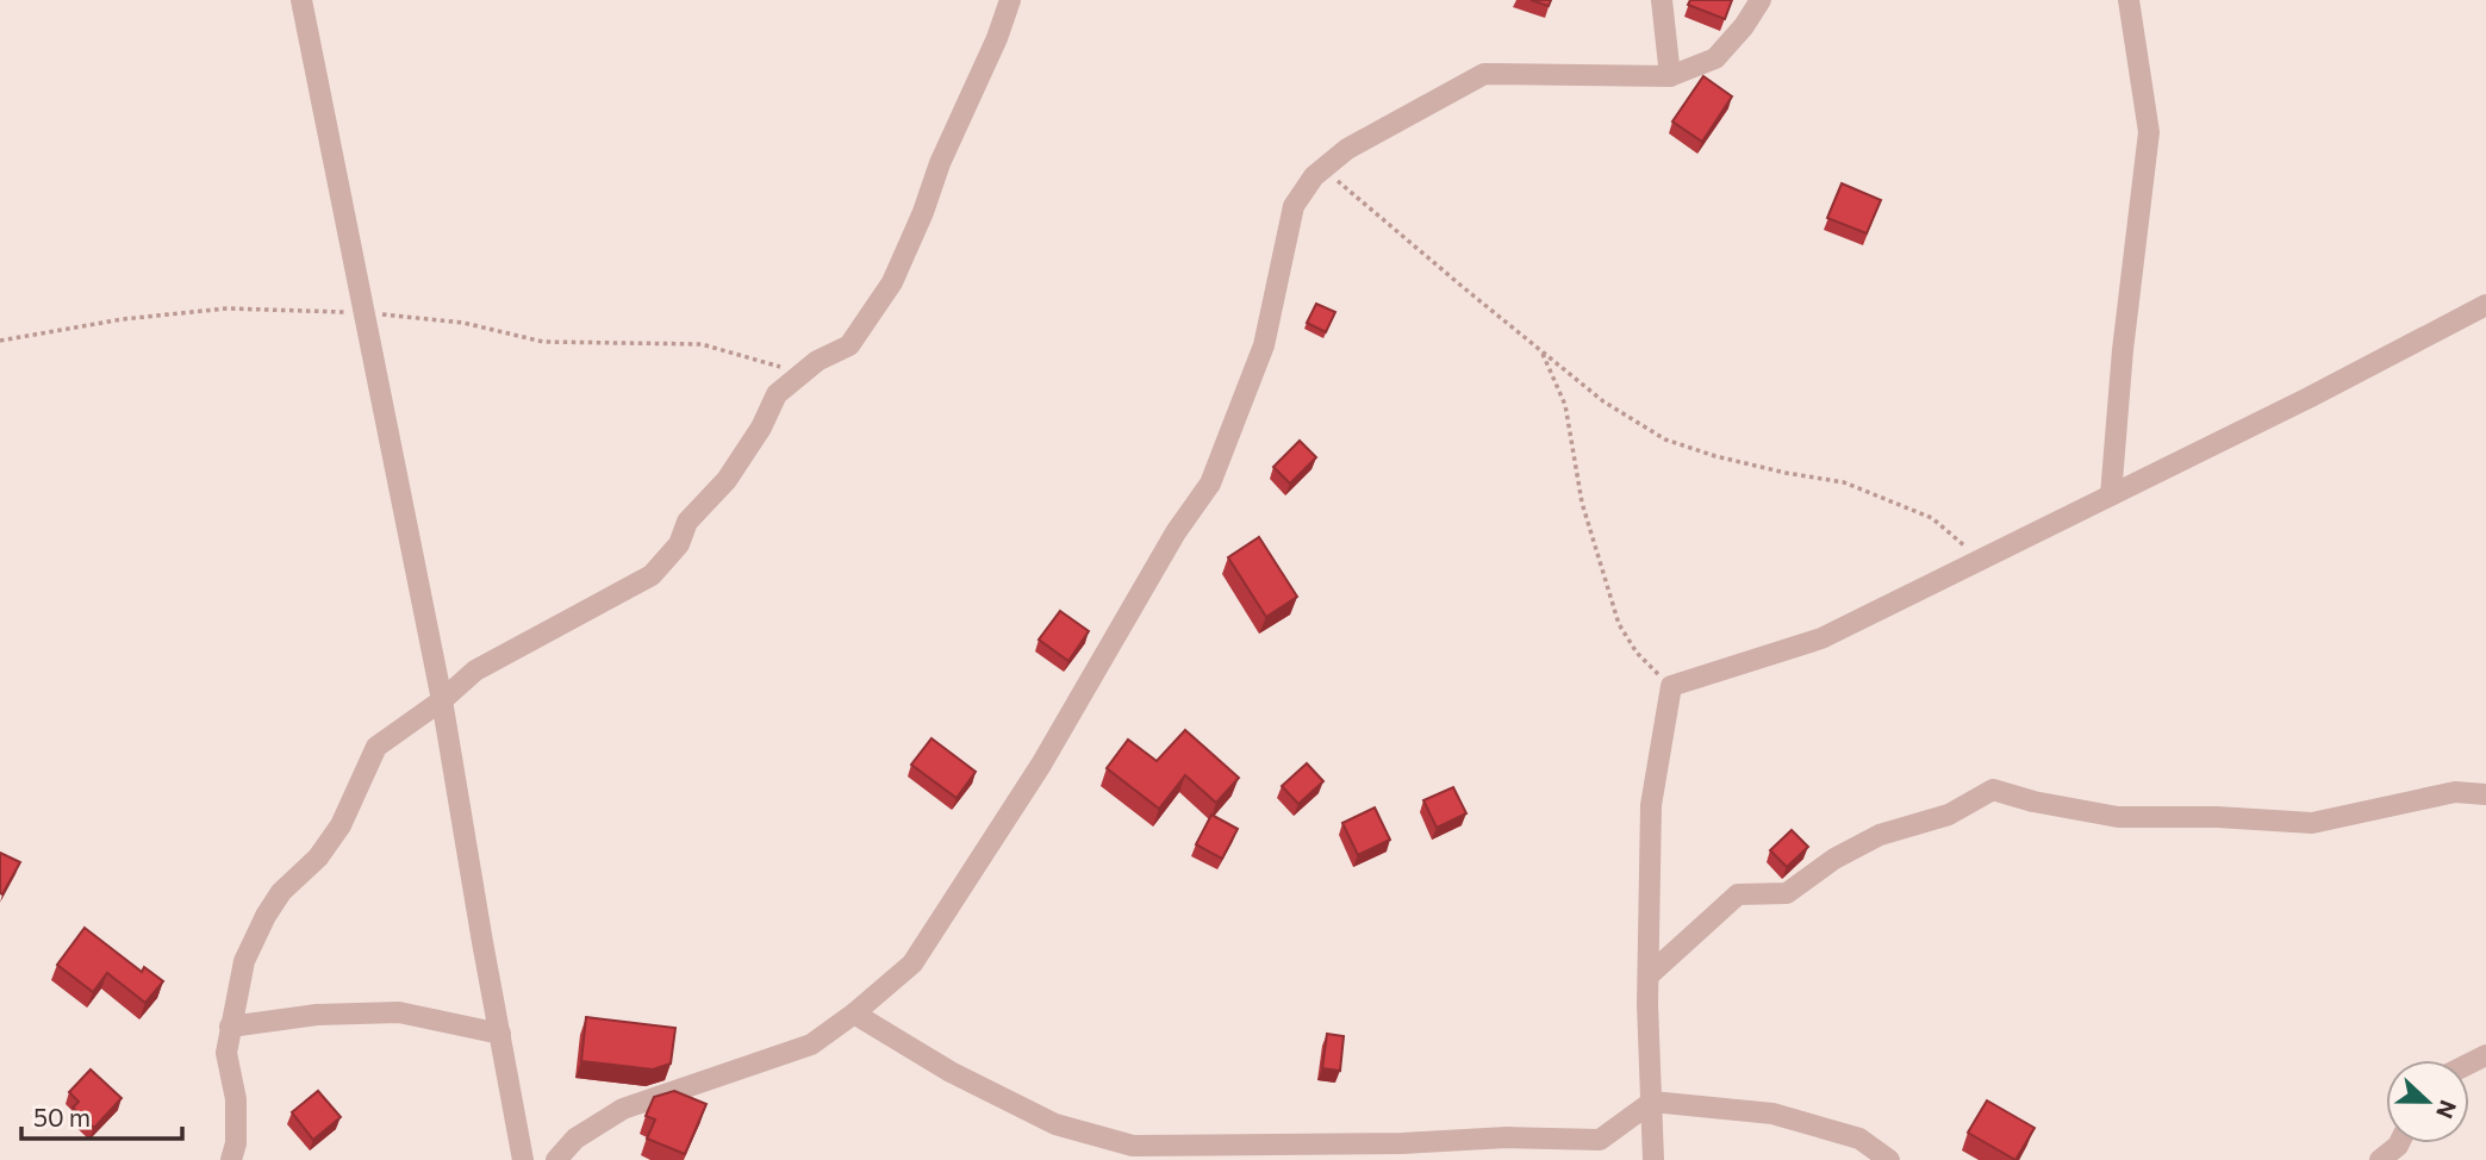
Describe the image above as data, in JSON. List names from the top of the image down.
{
  "scale_bar": "50 m",
  "north": "right"
}
